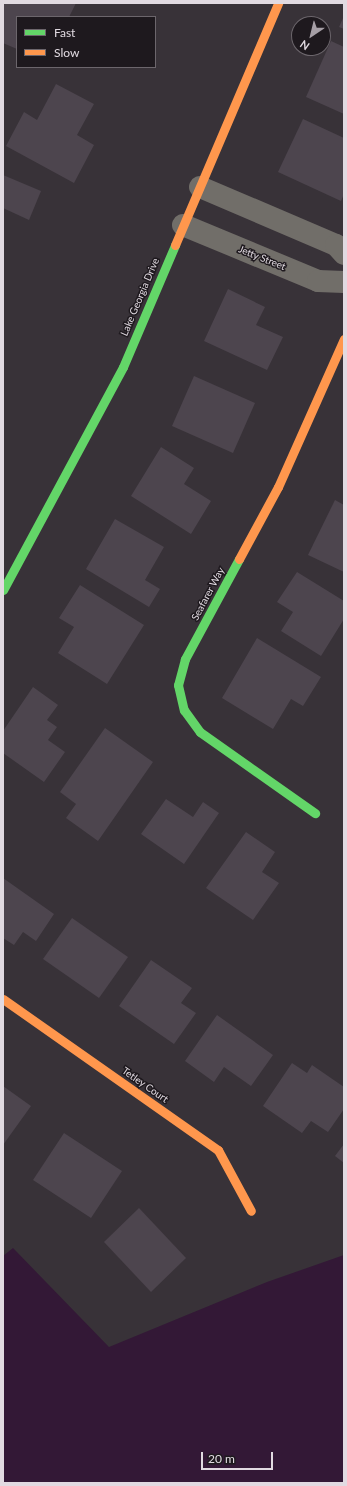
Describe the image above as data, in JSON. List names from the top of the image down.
{
  "streets": {
    "street": [
      "Jetty Street",
      "Lake Georgia Drive",
      "Seafarer Way",
      "Tetley Court"
    ]
  },
  "crossings": [
    ["Jetty Street", "Lake Georgia Drive"]
  ],
  "legend": ["Fast", "Slow"],
  "scale_bar": "20 m",
  "north": "bottom left"
}
